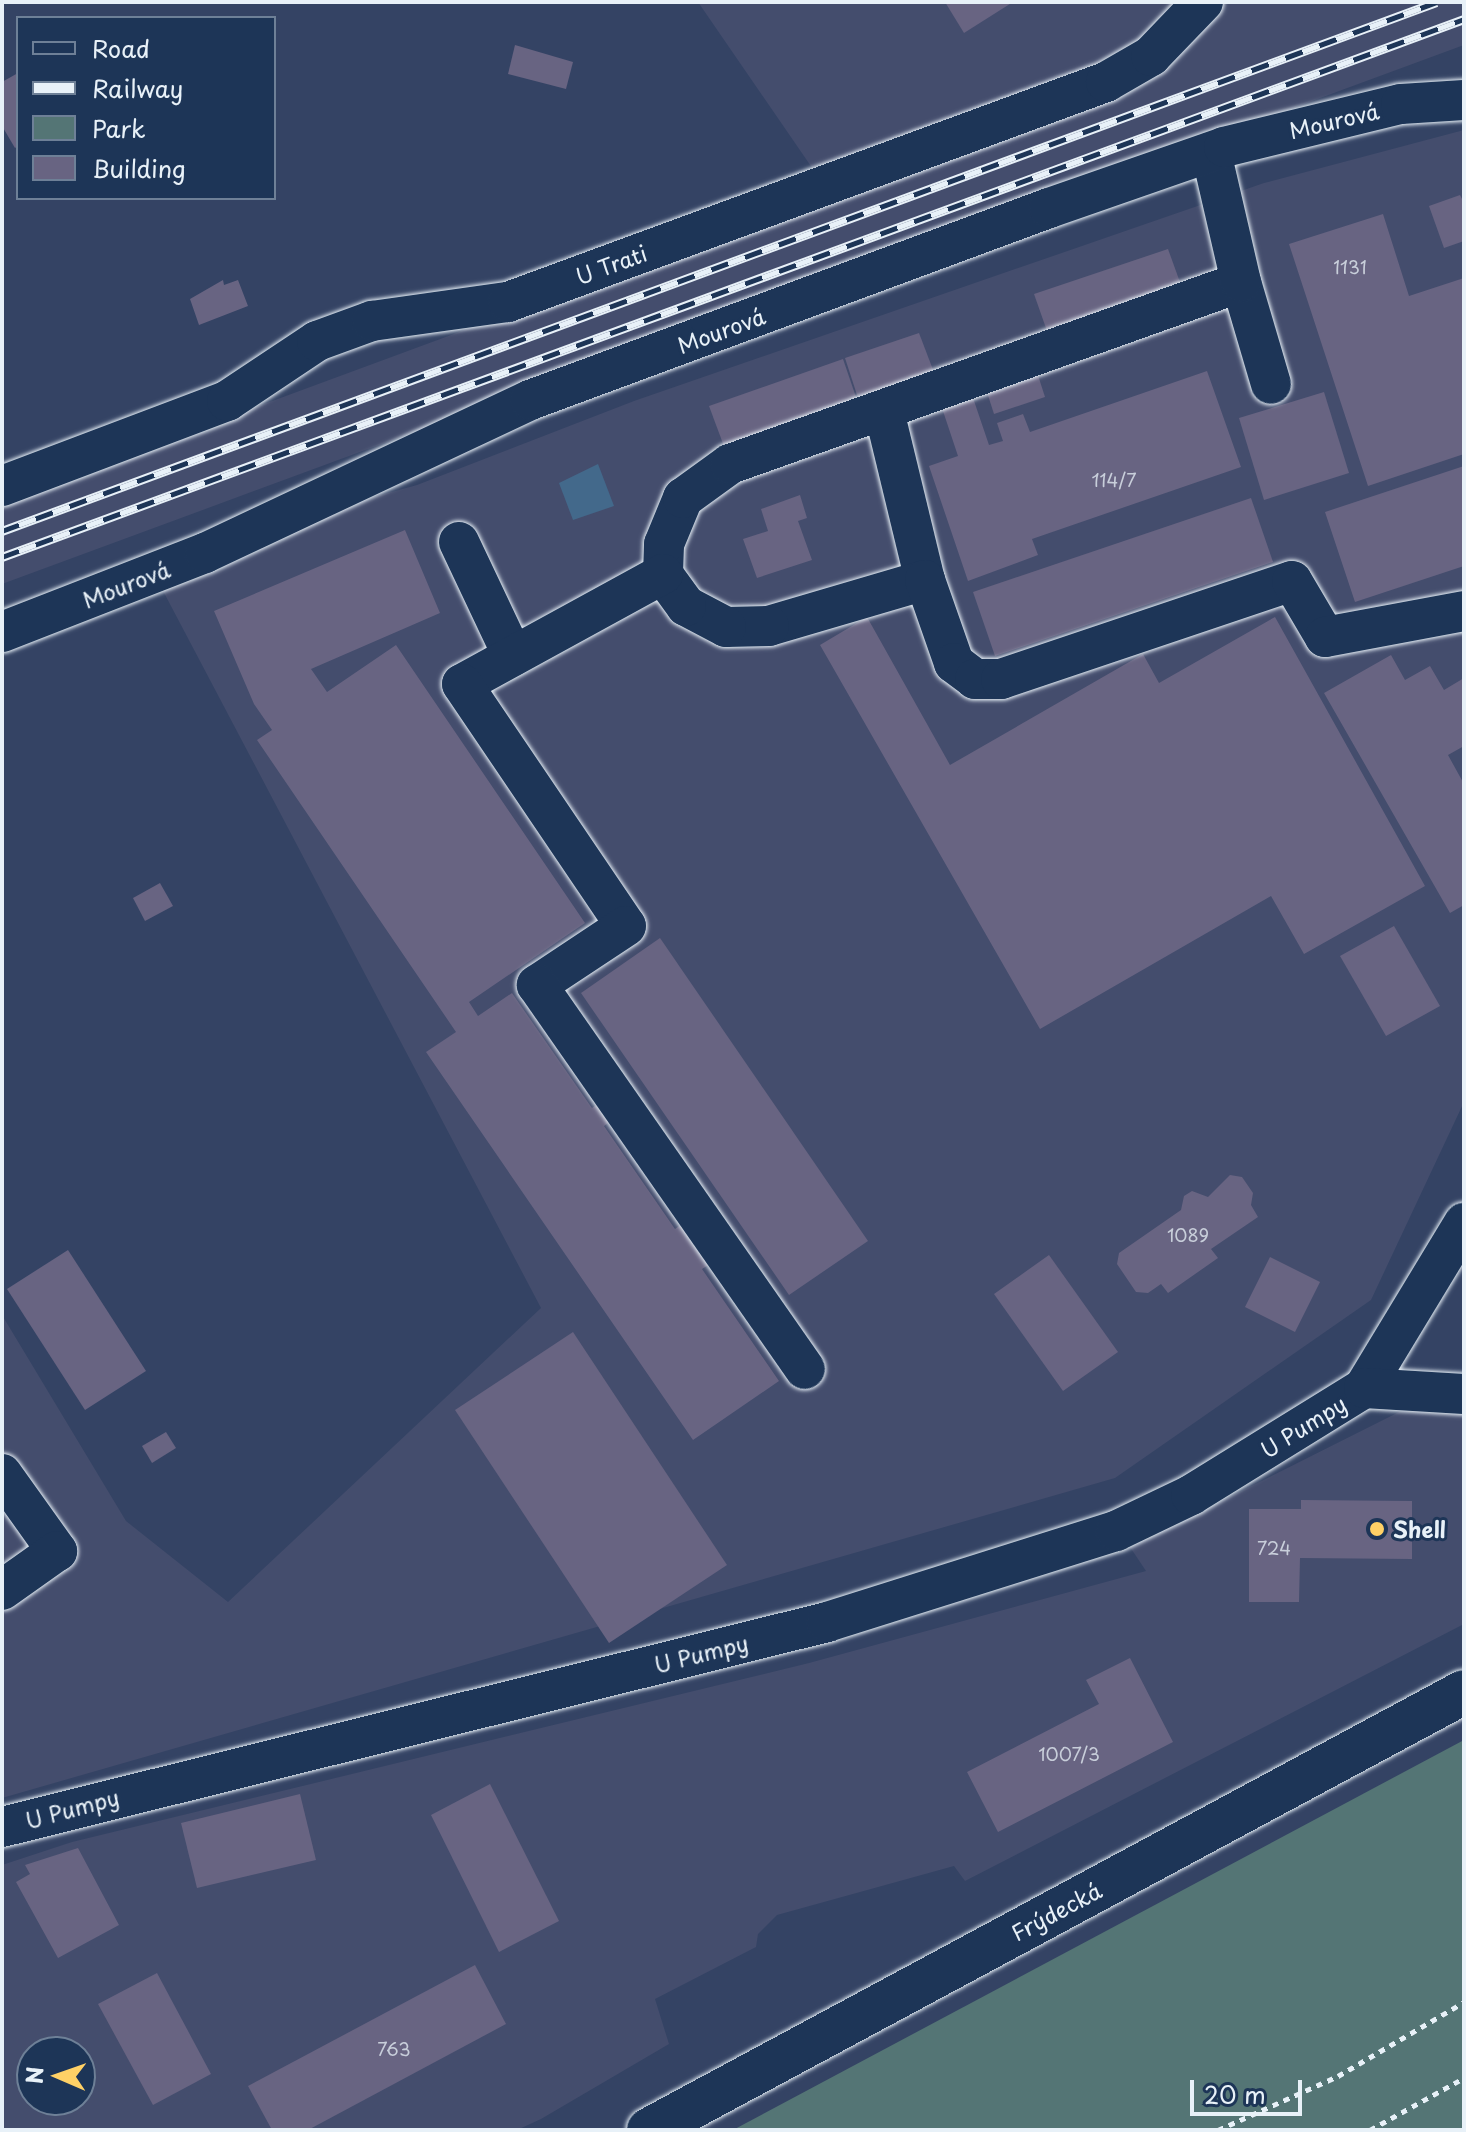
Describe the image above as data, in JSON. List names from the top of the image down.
{
  "streets": {
    "main road": ["Frýdecká"],
    "street": ["Mourová", "U Trati", "U Pumpy"]
  },
  "places": ["Shell"],
  "house_numbers": [
    "1131",
    "114/7",
    "1089",
    "724",
    "1007/3",
    "763"
  ],
  "legend": [
    "Road",
    "Railway",
    "Park",
    "Building"
  ],
  "scale_bar": "20 m",
  "north": "left"
}
